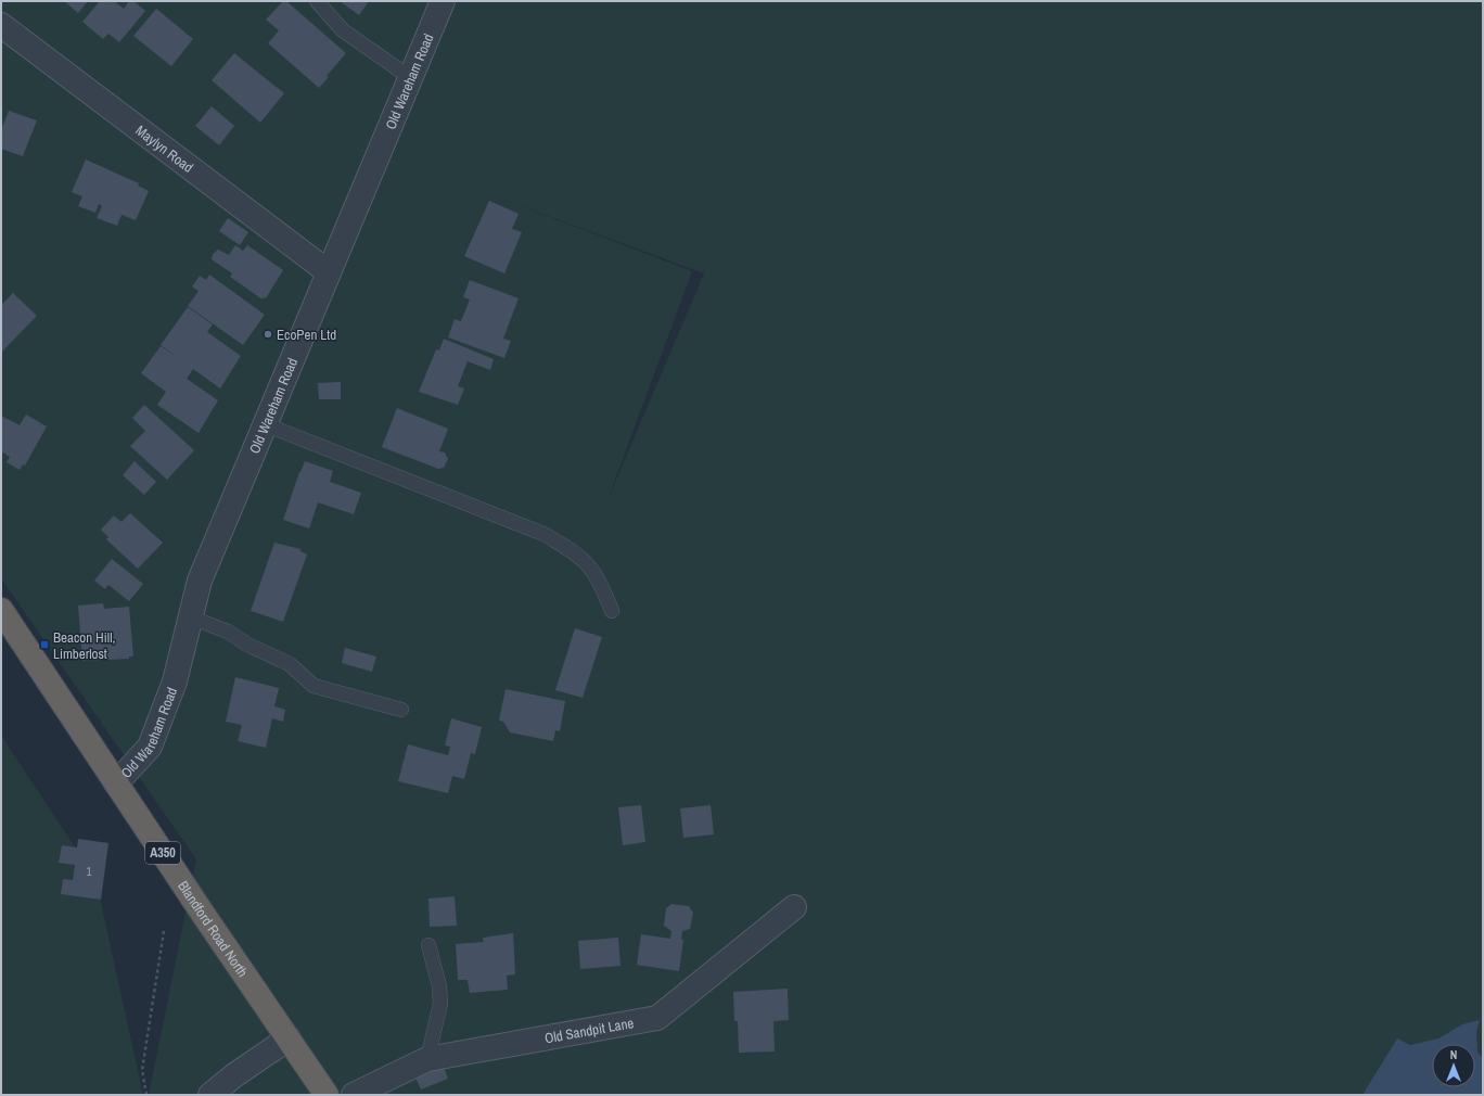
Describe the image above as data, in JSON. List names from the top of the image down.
{
  "streets": {
    "highway": ["A350", "Blandford Road North"],
    "street": ["Old Wareham Road", "Maylyn Road", "Old Sandpit Lane"]
  },
  "crossings": [
    ["Old Wareham Road", "Maylyn Road"],
    ["Old Wareham Road", "Blandford Road North"]
  ],
  "places": {
    "other": ["EcoPen Ltd"],
    "transit": ["Beacon Hill, Limberlost"]
  },
  "house_numbers": ["1"],
  "north": "top"
}
